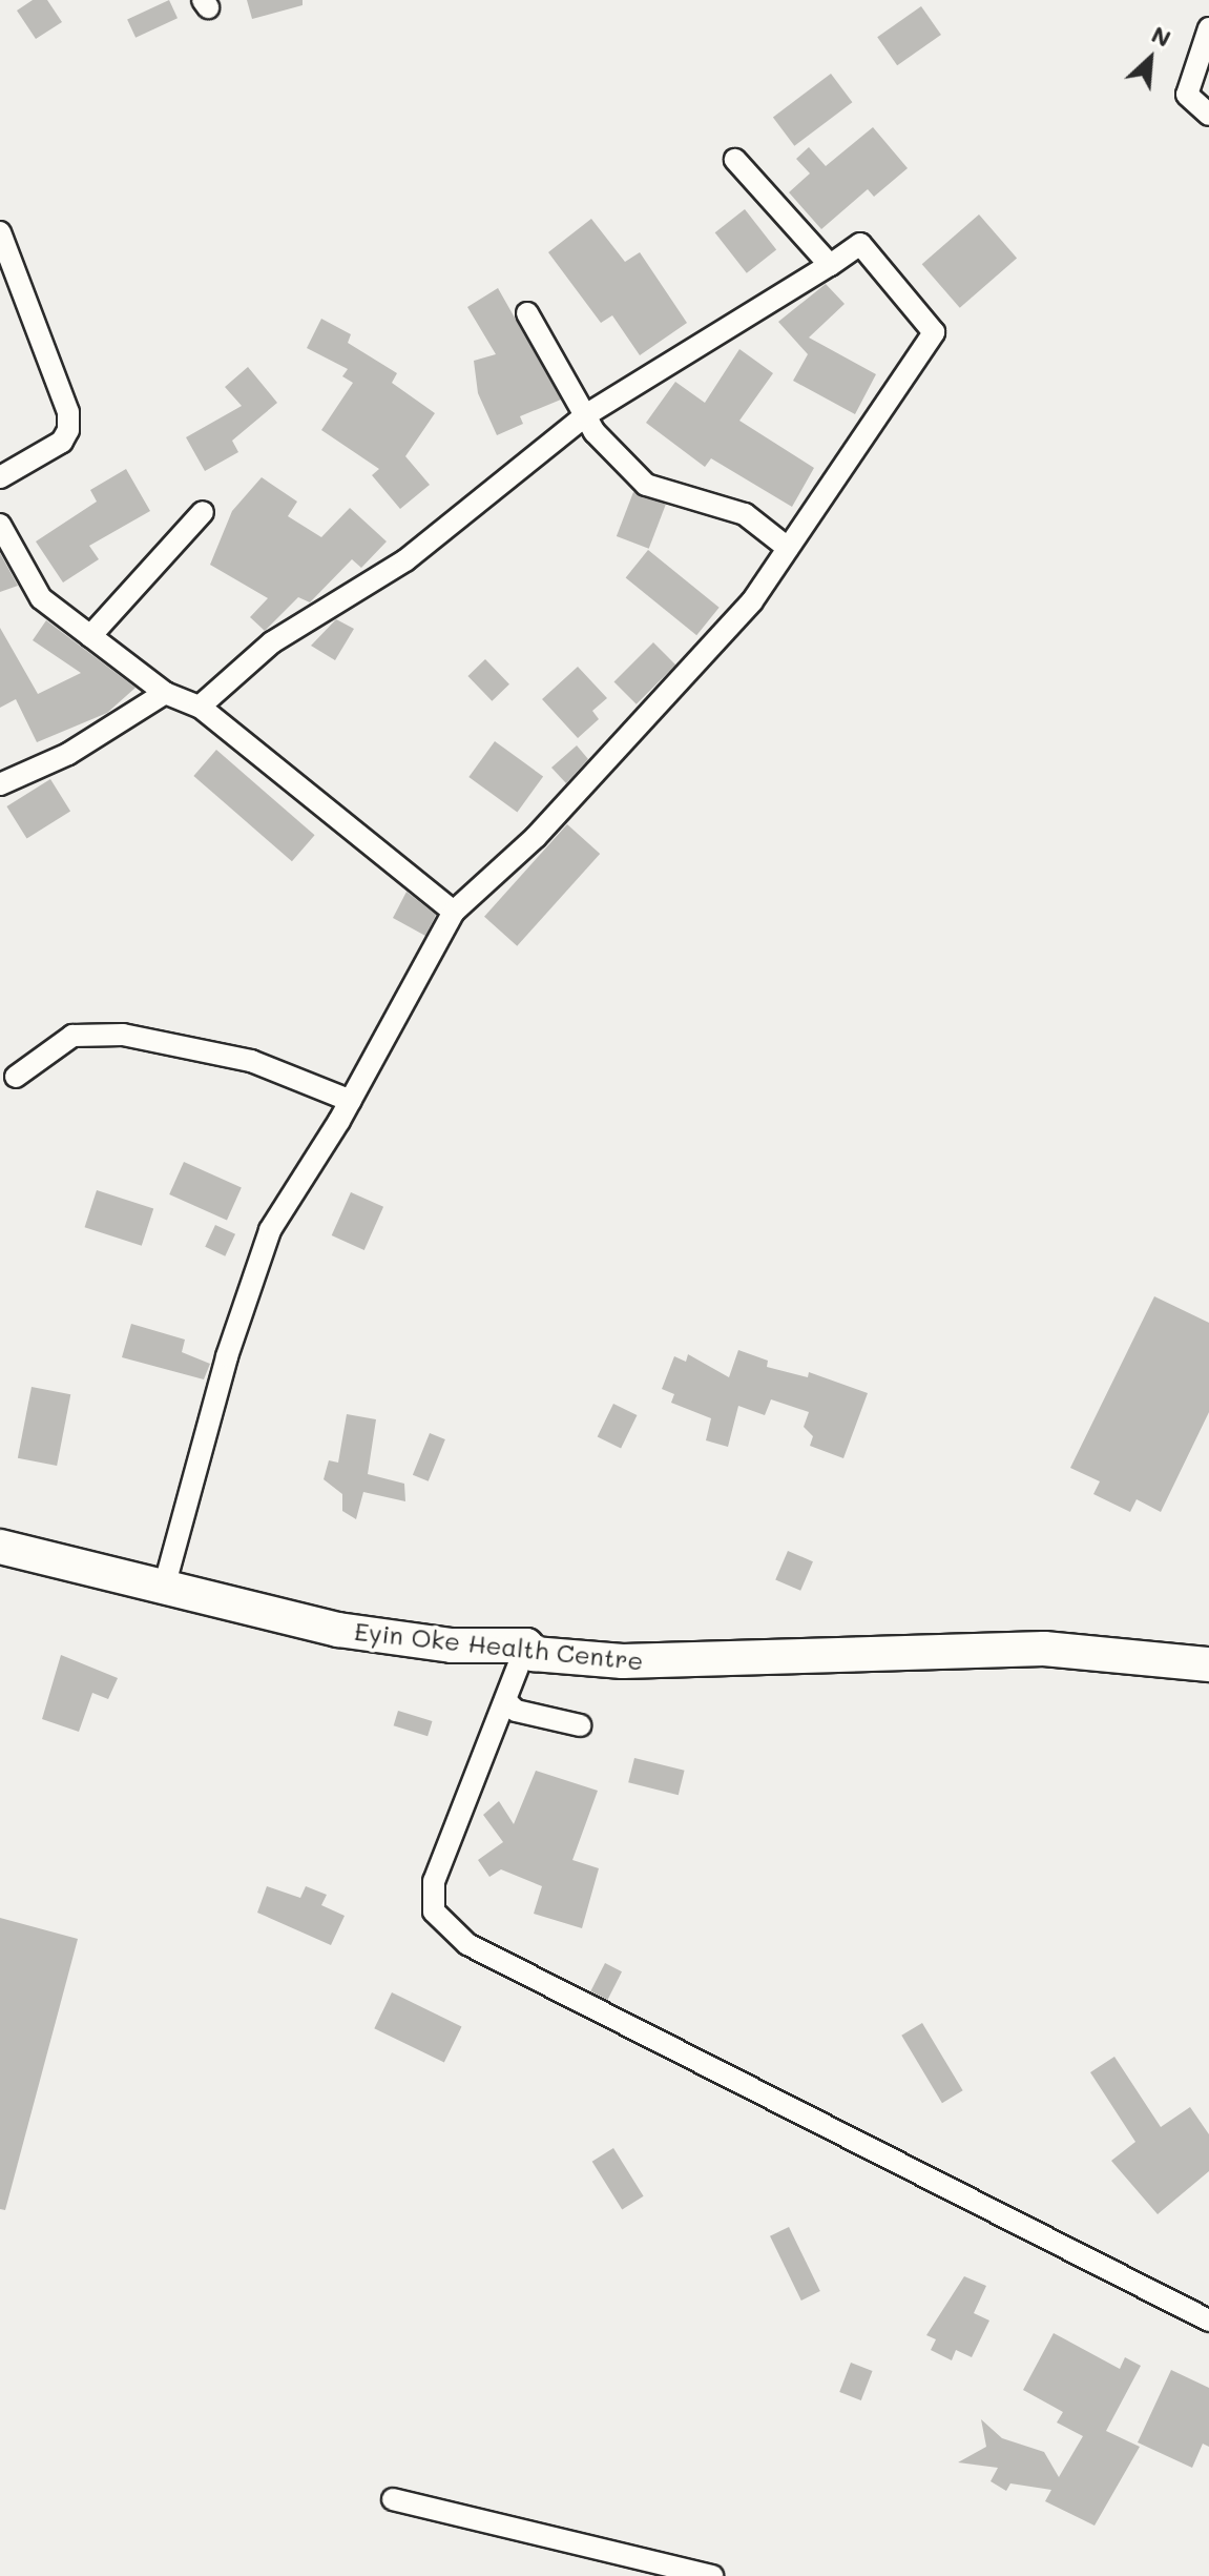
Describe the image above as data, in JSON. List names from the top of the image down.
{
  "streets": {
    "main road": ["Eyin Oke Health Centre"]
  },
  "north": "top right"
}
